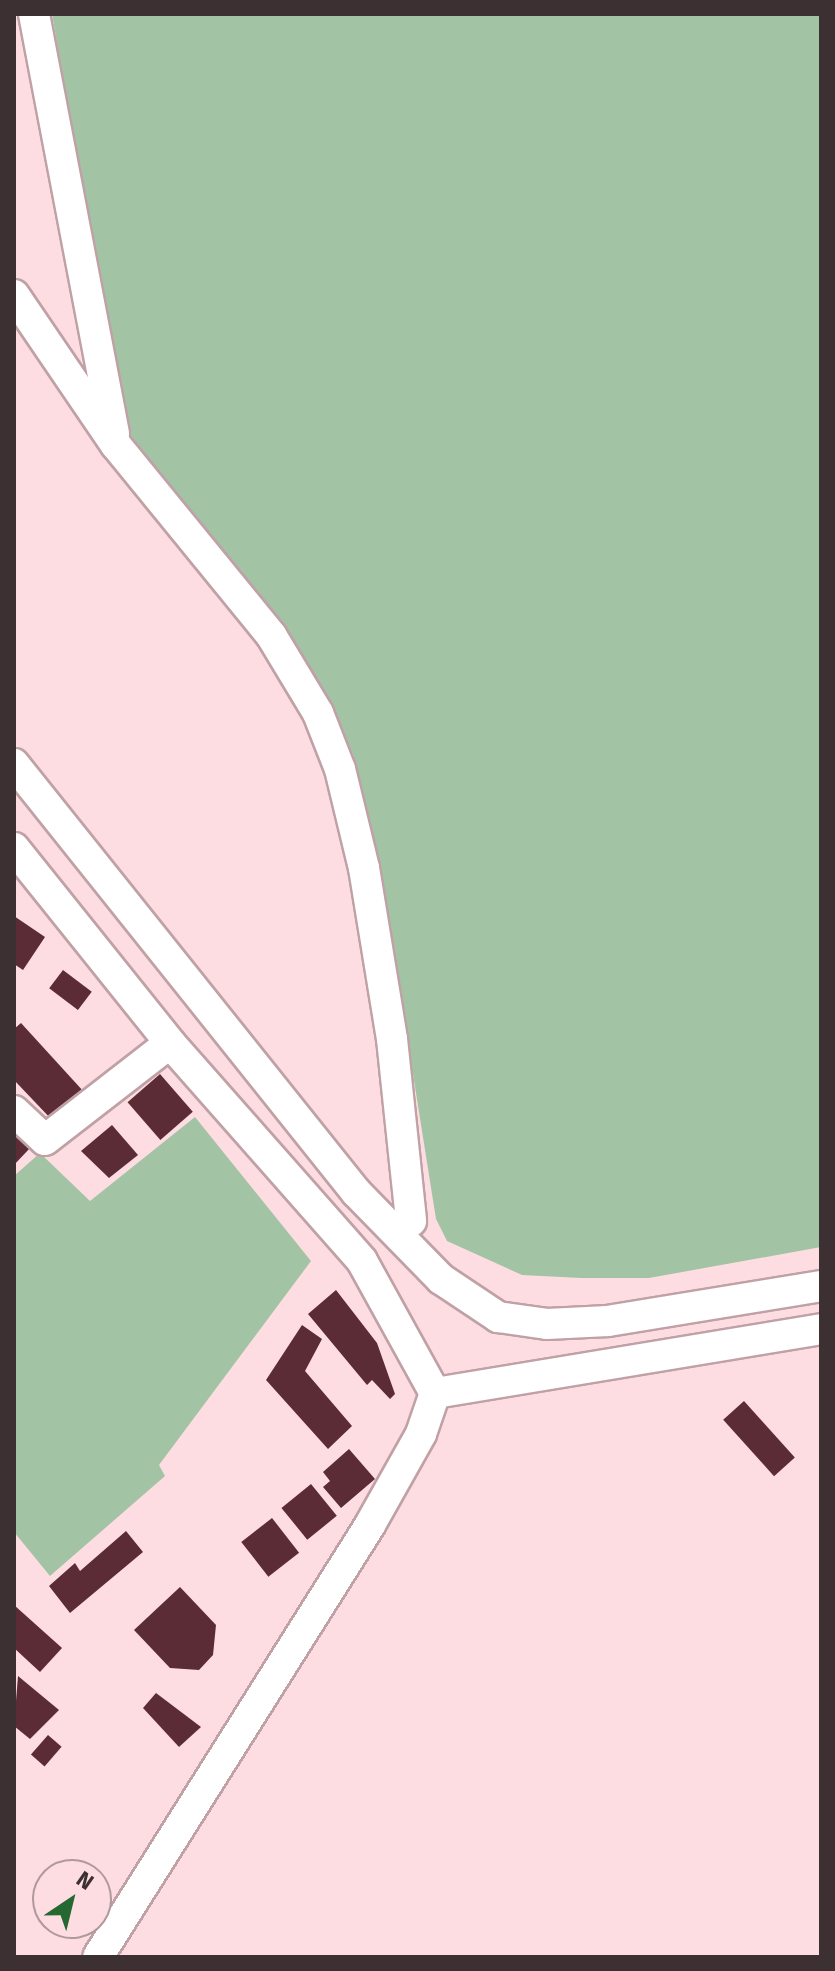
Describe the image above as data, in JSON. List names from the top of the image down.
{
  "north": "top right"
}
